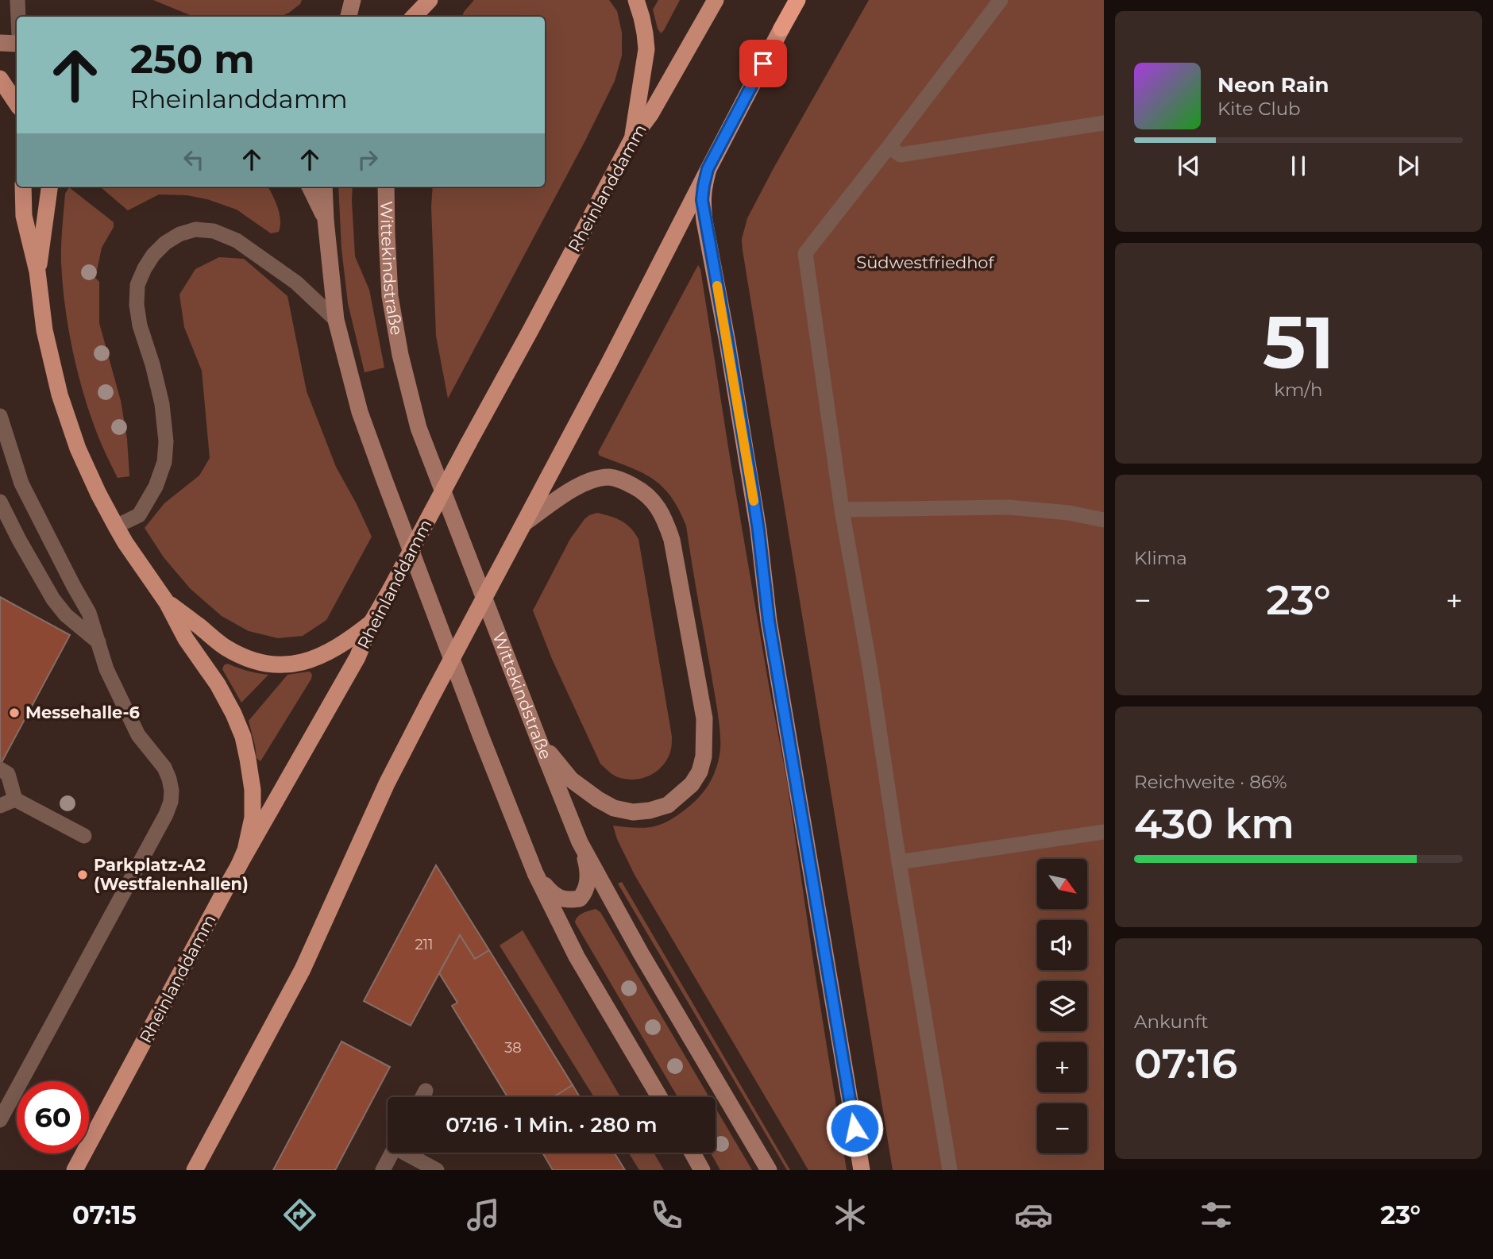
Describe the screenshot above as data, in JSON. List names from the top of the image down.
{
  "streets": {
    "main road": ["Rheinlanddamm", "Wittekindstraße"]
  },
  "parks": ["Südwestfriedhof"],
  "places": ["Messehalle-6", "Parkplatz-A2 (Westfalenhallen)"],
  "house_numbers": ["211", "38"],
  "north": "bottom right",
  "page": {
    "turn": ["250 m", "Rheinlanddamm"],
    "song": ["Neon Rain", "Kite Club"],
    "tile": [
      ["51", "km/h"],
      "Klima",
      ["Reichweite · 86%", "430 km"],
      ["Ankunft", "07:16"]
    ],
    "heat": ["−", "23°", "+"],
    "map_buttons": ["+", "−"],
    "limit": "60",
    "trip": "07:16 · 1 Min. · 280 m",
    "tabs": ["07:15", "23°"]
  }
}
